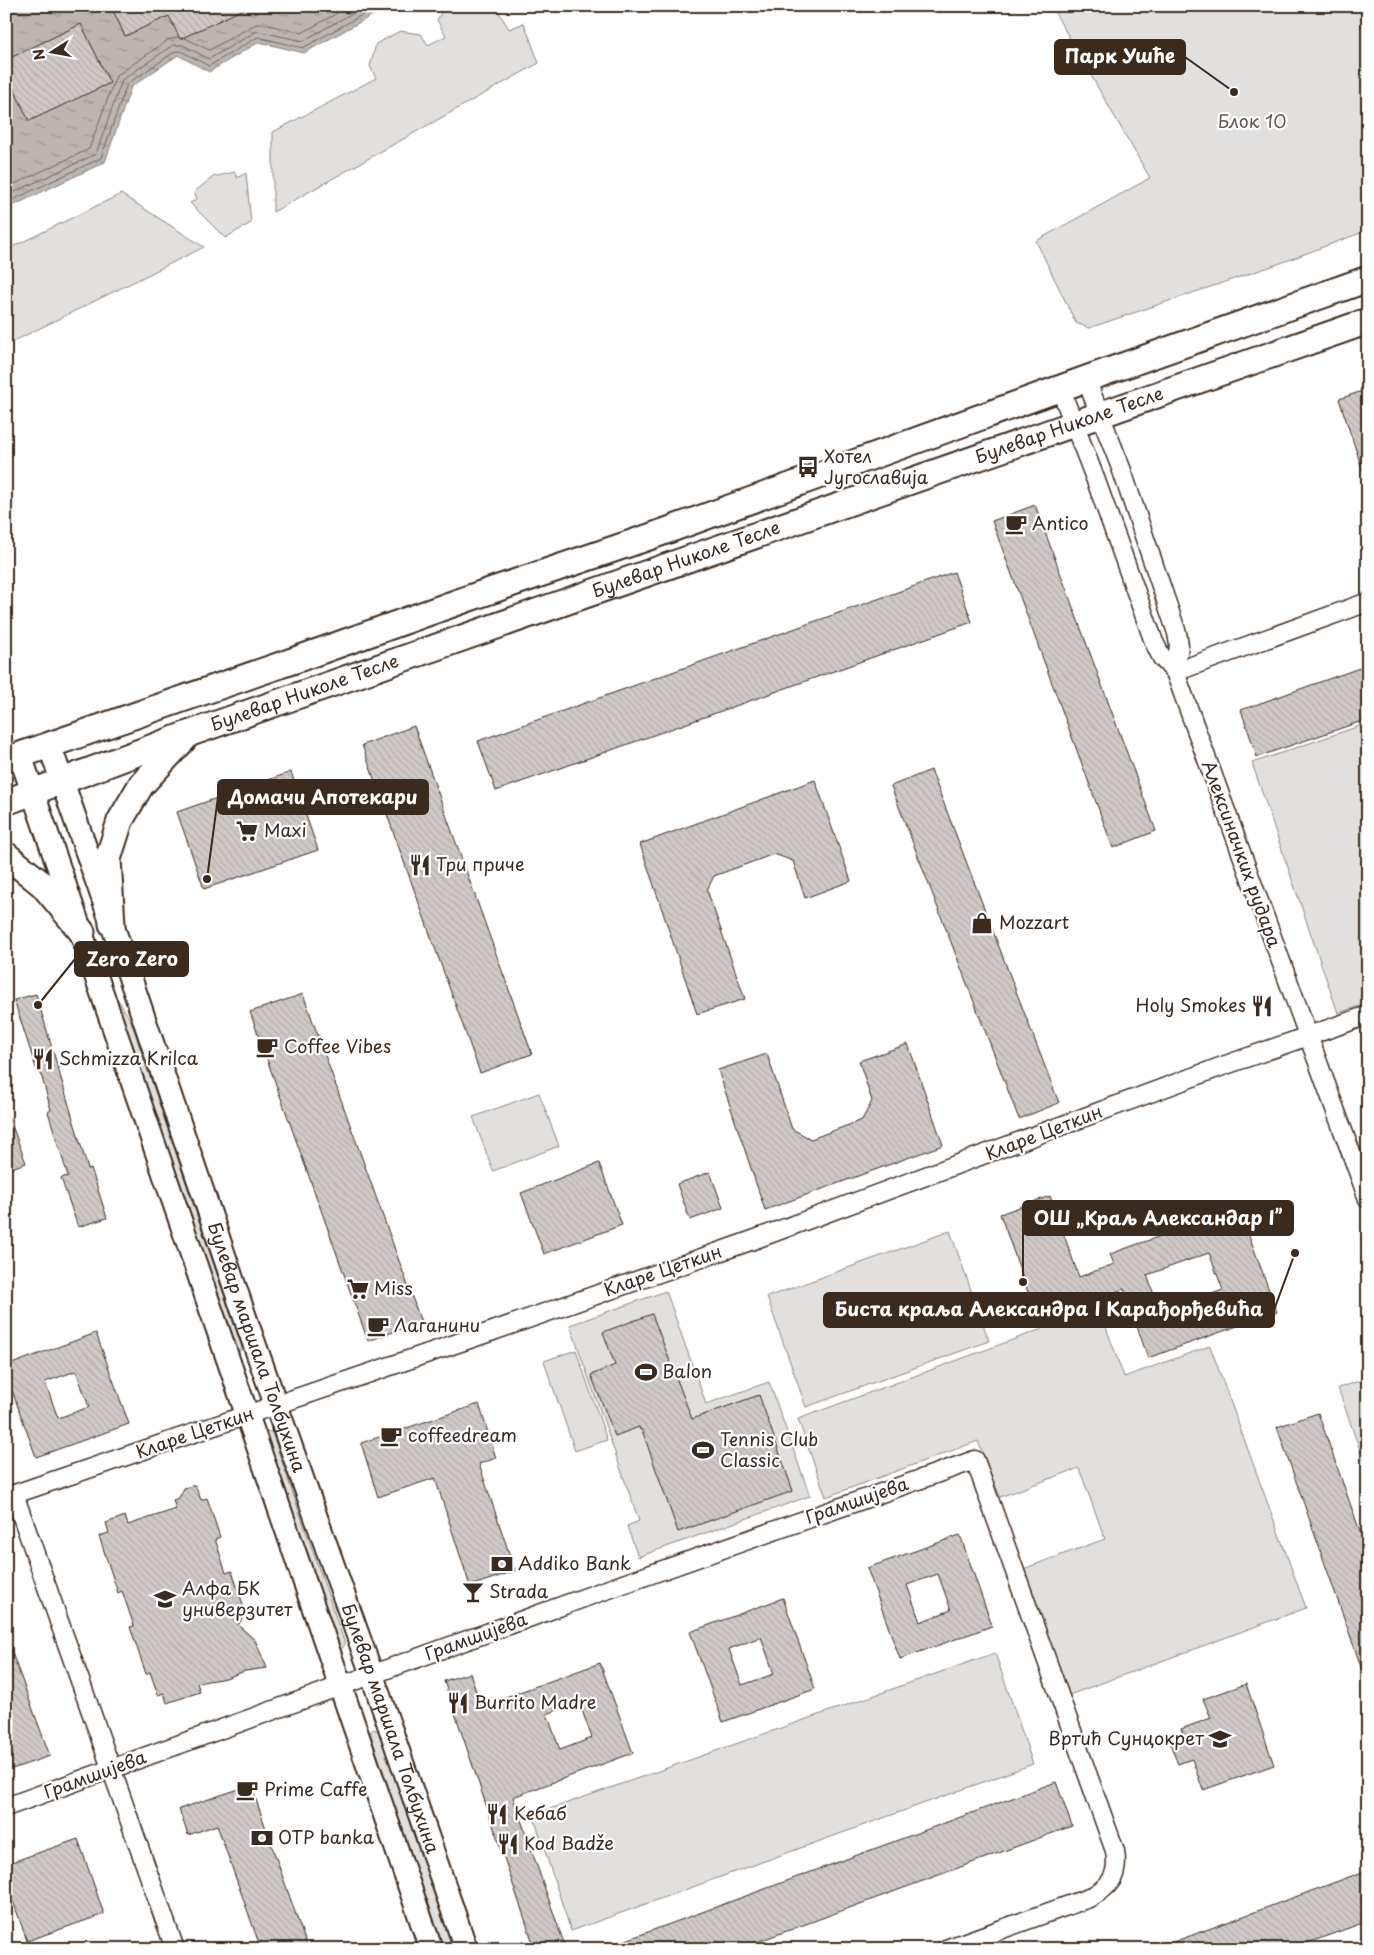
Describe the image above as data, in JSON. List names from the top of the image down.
{
  "streets": {
    "main road": ["Булевар Николе Тесле"],
    "street": [
      "Алексиначких рудара",
      "Кларе Цеткин",
      "Булевар маршала Толбухина",
      "Грамшијева"
    ]
  },
  "crossings": [
    ["Булевар Николе Тесле", "Алексиначких рудара"],
    ["Булевар Николе Тесле", "Булевар маршала Толбухина"],
    ["Алексиначких рудара", "Кларе Цеткин"],
    ["Кларе Цеткин", "Булевар маршала Толбухина"],
    ["Кларе Цеткин", "Грамшијева"],
    ["Булевар маршала Толбухина", "Грамшијева"]
  ],
  "parks": ["Блок 10"],
  "places": {
    "other": [
      "Парк Ушће",
      "Домачи Апотекари",
      "Zero Zero",
      "Биста краља Александра I Карађорђевића",
      "ОШ „Краљ Александар I”"
    ],
    "bus stop": ["Хотел Југославија"],
    "cafe": [
      "Antico",
      "Coffee Vibes",
      "Лаганини",
      "coffeedream",
      "Prime Caffe"
    ],
    "supermarket": ["Maxi", "Miss"],
    "restaurant": [
      "Три приче",
      "Holy Smokes",
      "Schmizza Krilca",
      "Burrito Madre",
      "Кебаб",
      "Kod Badže"
    ],
    "shop": ["Mozzart"],
    "sports": ["Balon", "Tennis Club Classic"],
    "bank": ["Addiko Bank", "OTP banka"],
    "bar": ["Strada"],
    "school or university": ["Алфа БК универзитет", "Вртић Сунцокрет"]
  },
  "north": "left"
}
